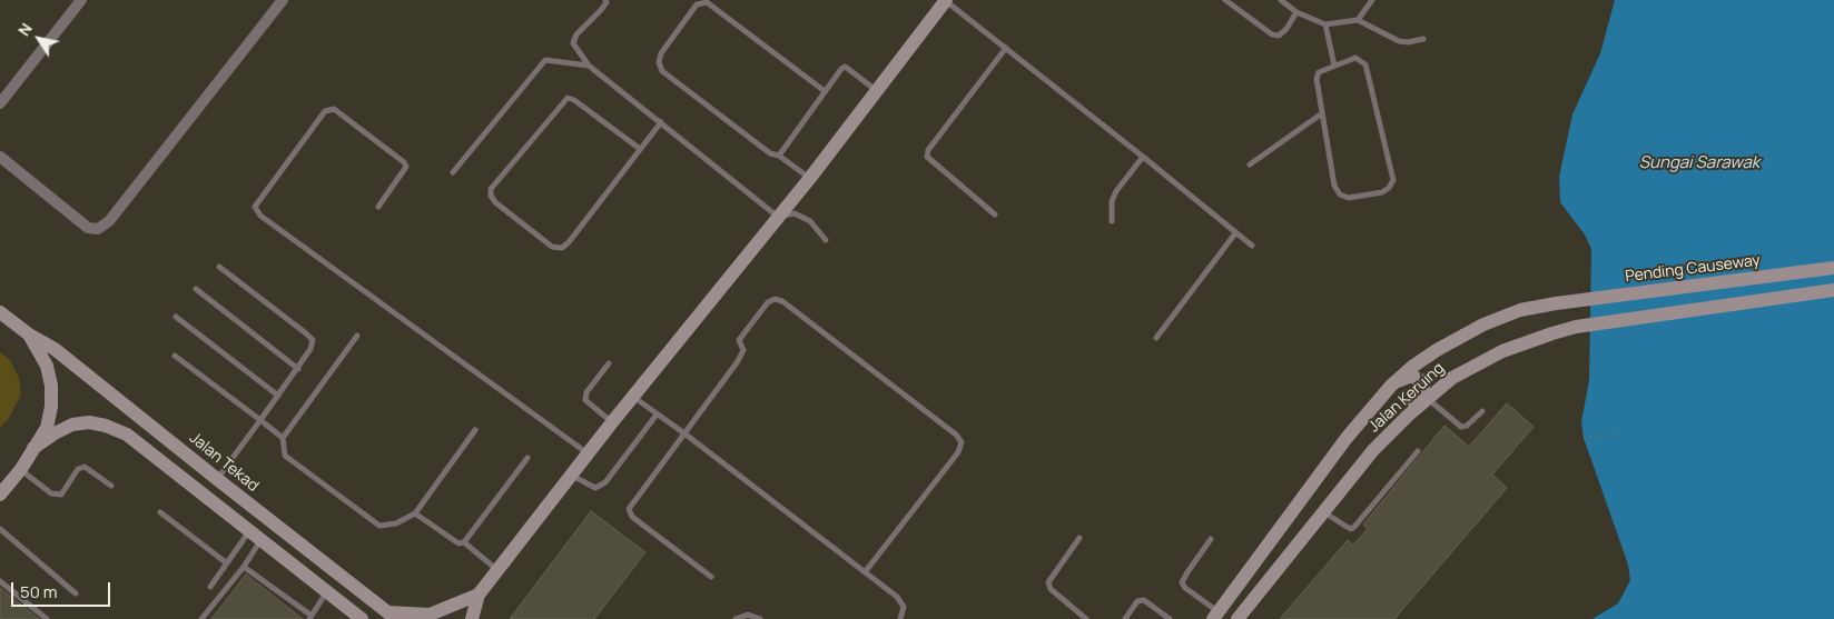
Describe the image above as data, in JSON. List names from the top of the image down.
{
  "streets": {
    "street": ["Pending Causeway", "Jalan Keruing", "Jalan Tekad"]
  },
  "crossings": [
    ["Pending Causeway", "Jalan Keruing"]
  ],
  "water": ["Sungai Sarawak"],
  "scale_bar": "50 m",
  "north": "top left"
}
